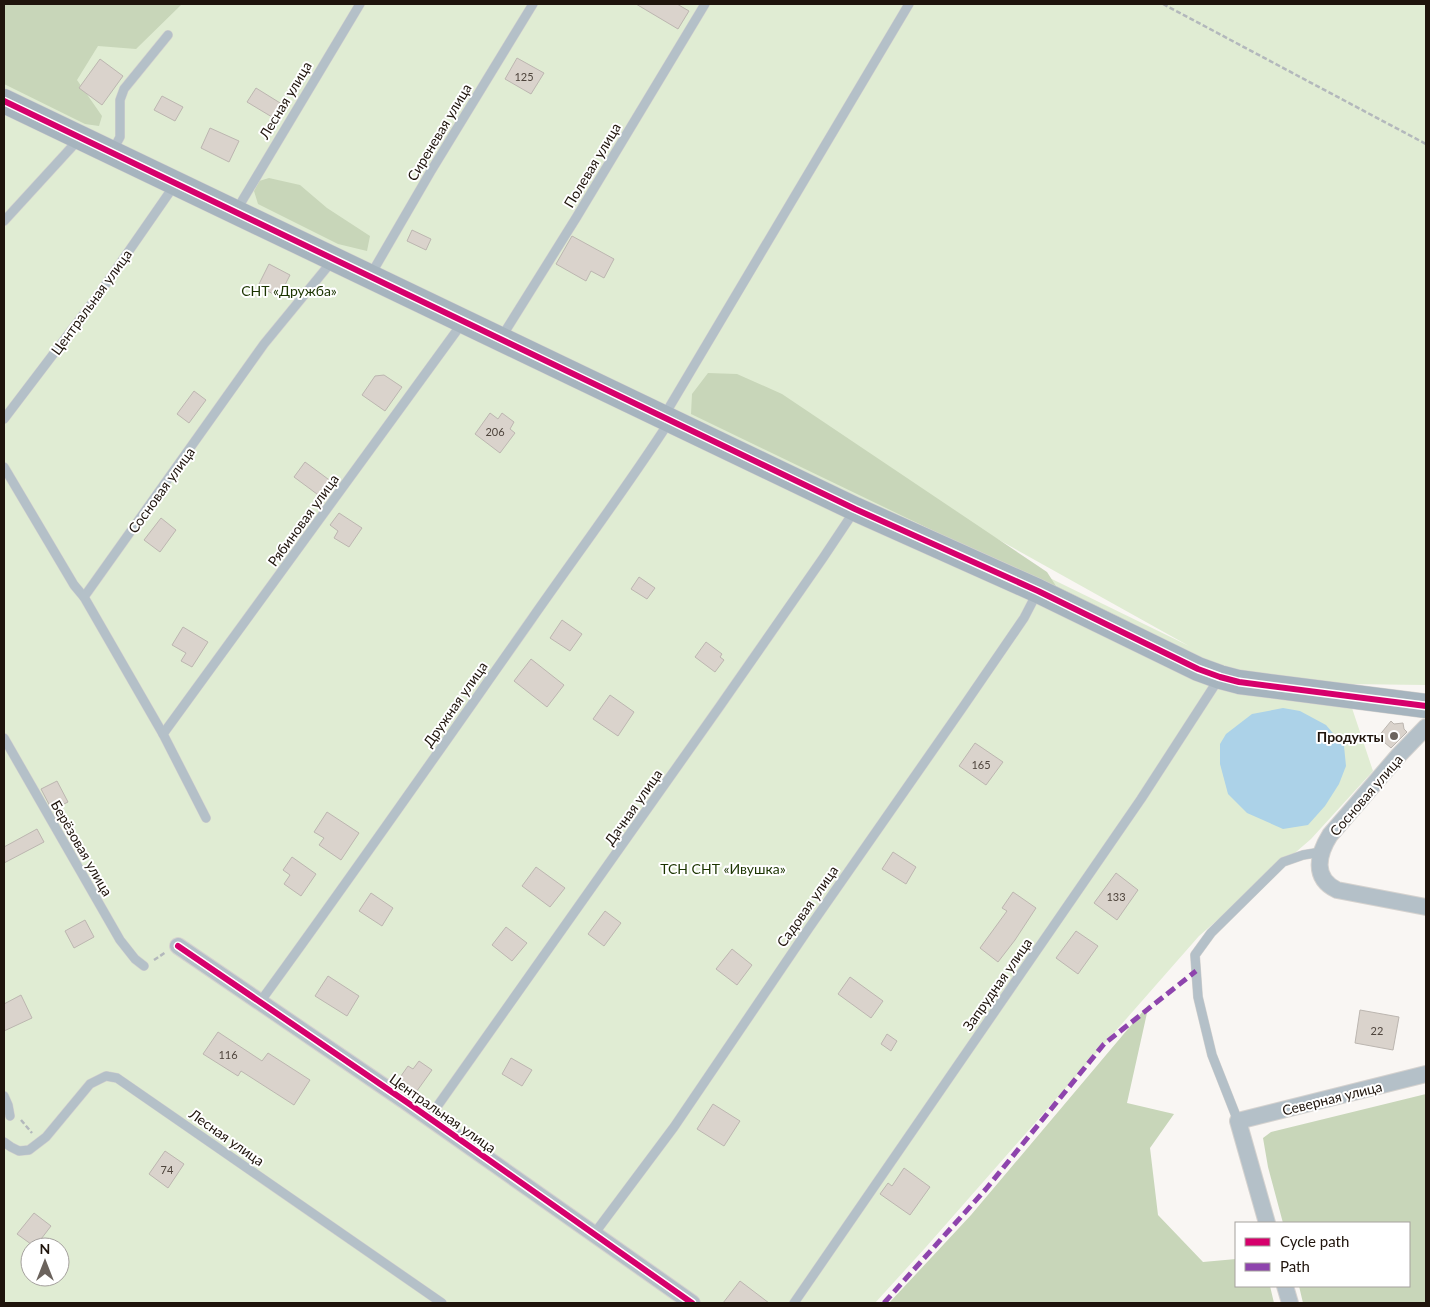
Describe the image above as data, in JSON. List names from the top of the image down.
{
  "streets": {
    "street": ["Центральная улица", "Сосновая улица", "Северная улица"],
    "lane": [
      "Лесная улица",
      "Сиреневая улица",
      "Полевая улица",
      "Рябиновая улица",
      "Дружная улица",
      "Дачная улица",
      "Берёзовая улица",
      "Садовая улица",
      "Запрудная улица"
    ]
  },
  "crossings": [
    ["Центральная улица", "Дружная улица"],
    ["Центральная улица", "Дачная улица"],
    ["Центральная улица", "Садовая улица"]
  ],
  "parks": ["СНТ «Дружба»", "ТСН СНТ «Ивушка»"],
  "places": ["Продукты"],
  "house_numbers": [
    "125",
    "206",
    "165",
    "133",
    "22",
    "116",
    "74"
  ],
  "legend": ["Cycle path", "Path"],
  "north": "top"
}
